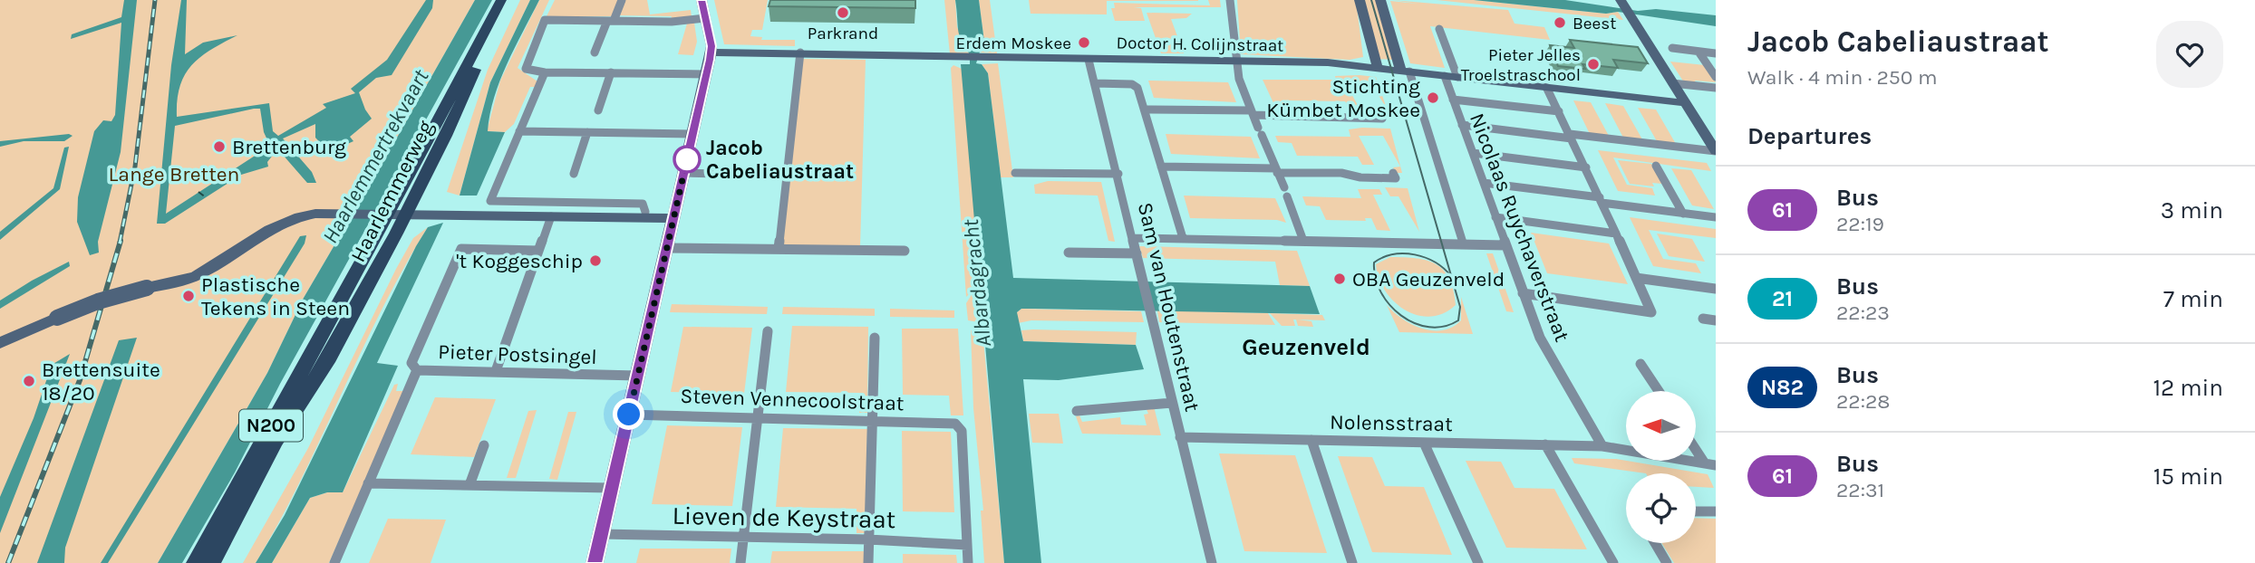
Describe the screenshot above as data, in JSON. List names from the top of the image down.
{
  "streets": {
    "main road": ["Haarlemmerweg", "N200"],
    "street": [
      "Doctor H. Colijnstraat",
      "Nicolaas Ruychaverstraat",
      "Sam van Houtenstraat",
      "Pieter Postsingel",
      "Steven Vennecoolstraat",
      "Nolensstraat",
      "Lieven de Keystraat"
    ]
  },
  "crossings": [
    ["Doctor H. Colijnstraat", "Nicolaas Ruychaverstraat"],
    ["Doctor H. Colijnstraat", "Sam van Houtenstraat"],
    ["Nicolaas Ruychaverstraat", "Nolensstraat"],
    ["Sam van Houtenstraat", "Nolensstraat"],
    ["Steven Vennecoolstraat", "Lieven de Keystraat"]
  ],
  "districts": ["Geuzenveld"],
  "water": ["Haarlemmertrekvaart", "Albardagracht"],
  "parks": ["Lange Bretten"],
  "places": [
    "Parkrand",
    "Beest",
    "Erdem Moskee",
    "Pieter Jelles Troelstraschool",
    "Stichting Kümbet Moskee",
    "Brettenburg",
    "Jacob Cabeliaustraat",
    "'t Koggeschip",
    "OBA Geuzenveld",
    "Plastische Tekens in Steen",
    "Brettensuite 18/20"
  ],
  "lines": ["bus line 61"],
  "north": "left",
  "page": {
    "heading": [
      ["Jacob Cabeliaustraat", "Walk · 4 min · 250 m"],
      "Departures"
    ],
    "list": [
      {
        "mark": "61",
        "name": "Bus",
        "note": "22:19",
        "value": "3 min"
      },
      {
        "mark": "21",
        "name": "Bus",
        "note": "22:23",
        "value": "7 min"
      },
      {
        "mark": "N82",
        "name": "Bus",
        "note": "22:28",
        "value": "12 min"
      },
      {
        "mark": "61",
        "name": "Bus",
        "note": "22:31",
        "value": "15 min"
      }
    ]
  }
}
